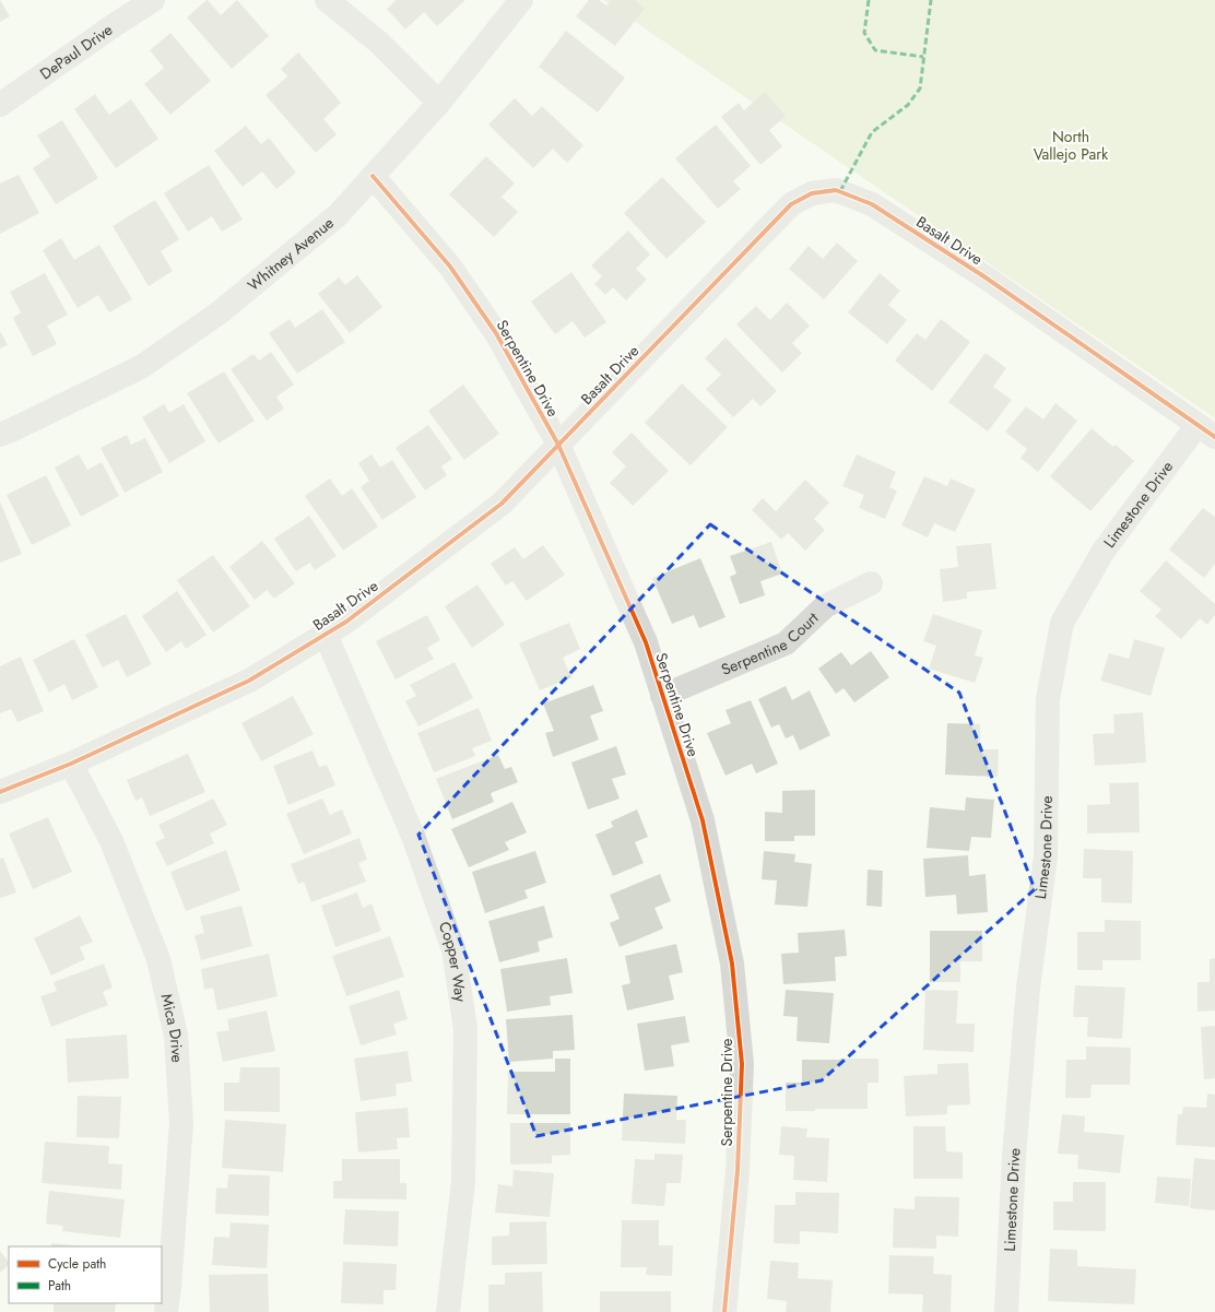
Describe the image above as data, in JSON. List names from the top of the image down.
{
  "streets": {
    "street": [
      "DePaul Drive",
      "Basalt Drive",
      "Whitney Avenue",
      "Serpentine Drive",
      "Limestone Drive",
      "Serpentine Court",
      "Copper Way",
      "Mica Drive"
    ]
  },
  "crossings": [
    ["Basalt Drive", "Serpentine Drive"],
    ["Basalt Drive", "Limestone Drive"],
    ["Basalt Drive", "Copper Way"],
    ["Basalt Drive", "Mica Drive"],
    ["Whitney Avenue", "Serpentine Drive"],
    ["Serpentine Drive", "Serpentine Court"]
  ],
  "parks": ["North Vallejo Park"],
  "legend": ["Cycle path", "Path"]
}
